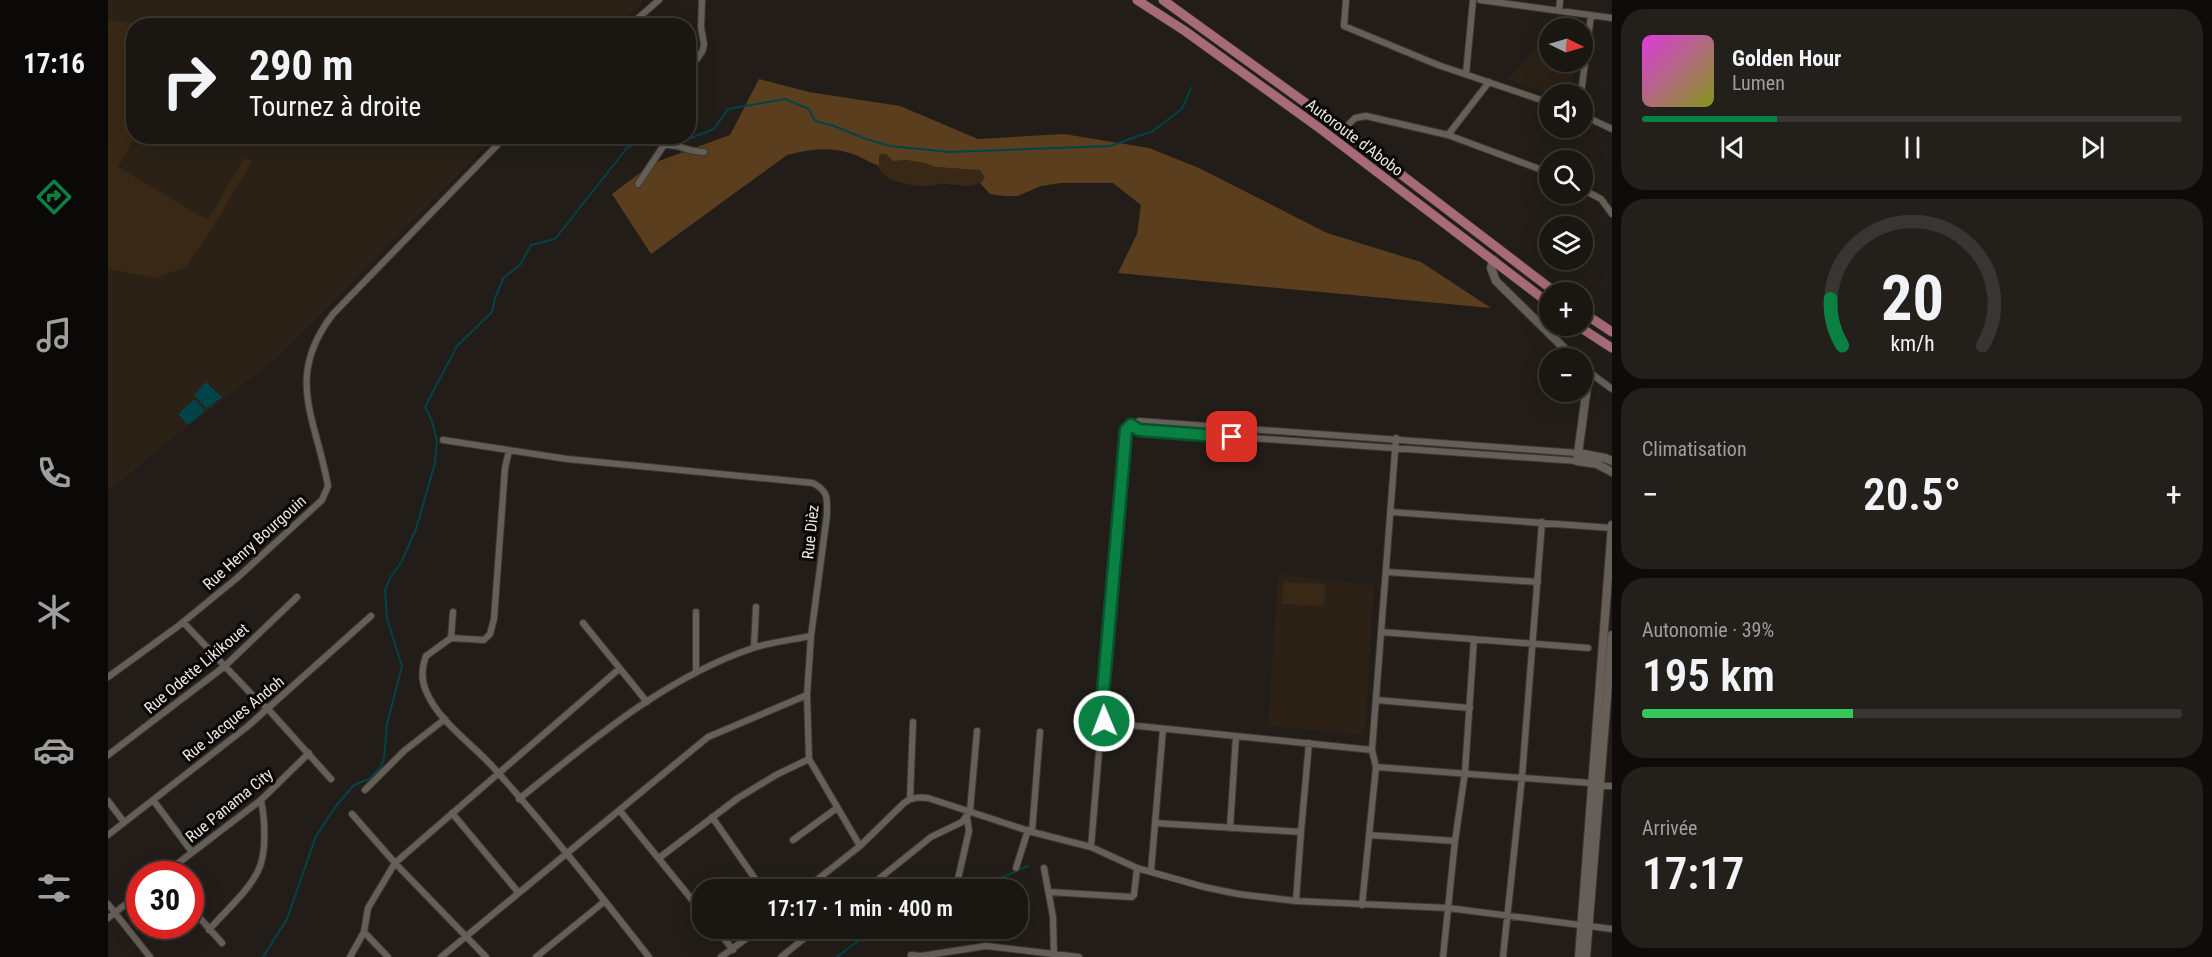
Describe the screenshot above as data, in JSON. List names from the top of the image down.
{
  "streets": {
    "main road": ["Autoroute d'Abobo"],
    "street": [
      "Rue Dièz",
      "Rue Henry Bourgouin",
      "Rue Odette Likikouet",
      "Rue Jacques Andoh",
      "Rue Panama City"
    ]
  },
  "north": "right",
  "page": {
    "tabs": "17:16",
    "map_buttons": ["+", "−"],
    "turn": ["290 m", "Tournez à droite"],
    "song": ["Golden Hour", "Lumen"],
    "tile": [
      "Climatisation",
      ["Autonomie · 39%", "195 km"],
      ["Arrivée", "17:17"]
    ],
    "heat": ["−", "20.5°", "+"],
    "limit": "30",
    "trip": "17:17 · 1 min · 400 m",
    "gauge": ["20", "km/h"]
  }
}
